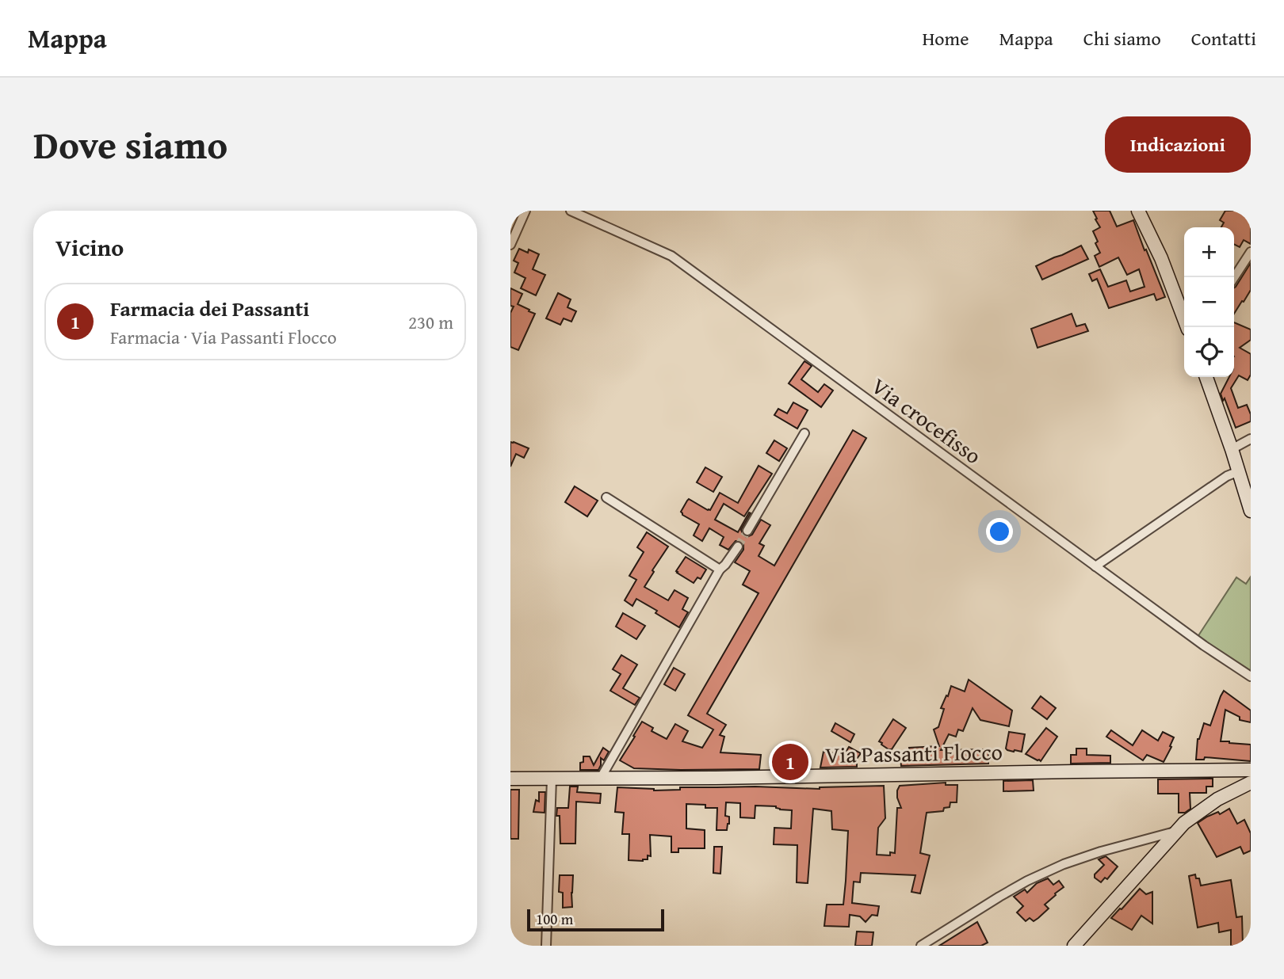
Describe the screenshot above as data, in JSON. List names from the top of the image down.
{
  "streets": {
    "main road": ["Via Passanti Flocco"],
    "street": ["Via crocefisso"]
  },
  "scale_bar": "100 m",
  "page": {
    "header": "Mappa",
    "nav": [
      "Home",
      "Mappa",
      "Chi siamo",
      "Contatti"
    ],
    "title": "Dove siamo",
    "buttons": "Indicazioni",
    "heading": "Vicino",
    "map_buttons": ["+", "−"],
    "list": [
      {
        "mark": "1",
        "name": "Farmacia dei Passanti",
        "note": "Farmacia · Via Passanti Flocco",
        "value": "230 m"
      }
    ],
    "pins": "1",
    "scale": "100 m"
  }
}
